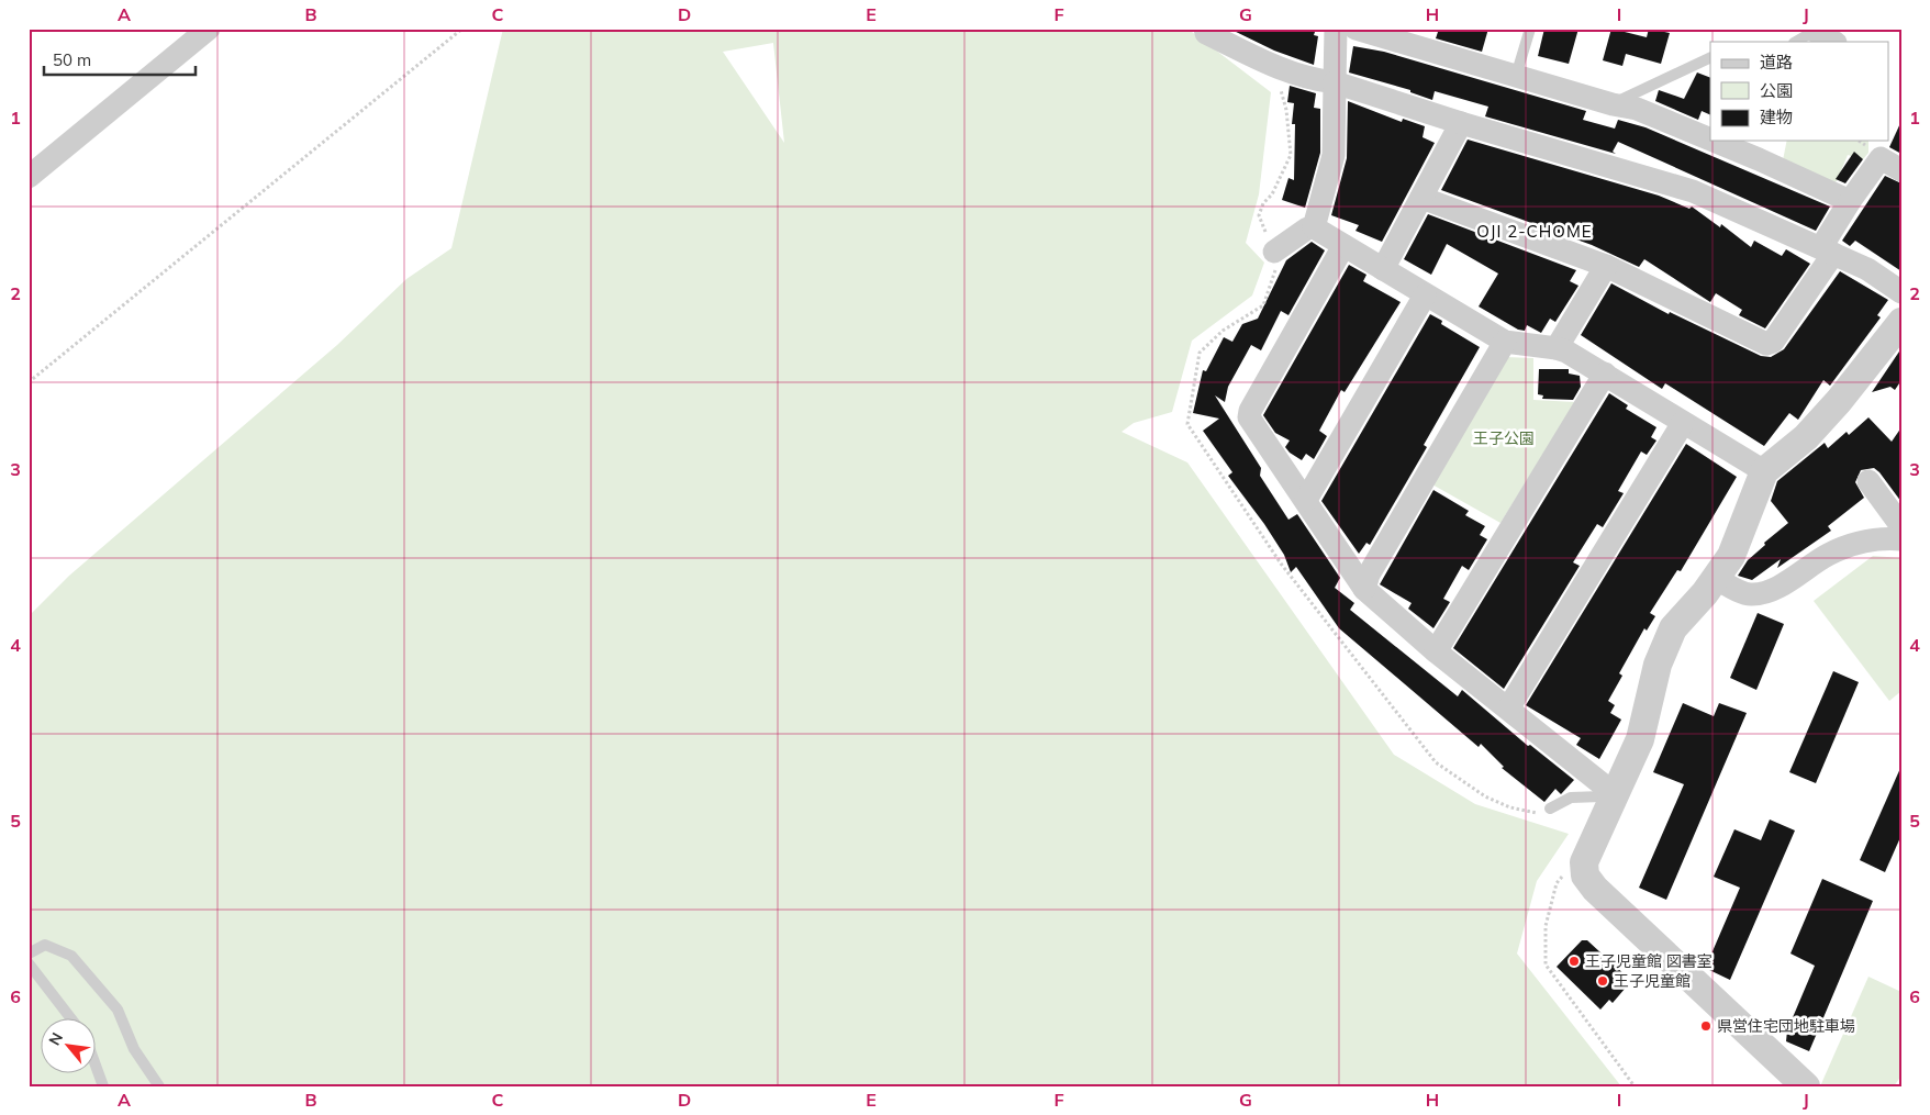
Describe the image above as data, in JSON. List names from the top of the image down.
{
  "districts": ["OJI 2-CHOME"],
  "parks": ["王子公園"],
  "places": ["王子児童館 図書室", "王子児童館", "県営住宅団地駐車場"],
  "legend": ["道路", "公園", "建物"],
  "scale_bar": "50 m",
  "north": "top left",
  "grid": {
    "columns": [
      "A",
      "B",
      "C",
      "D",
      "E",
      "F",
      "G",
      "H",
      "I",
      "J"
    ],
    "rows": [
      "1",
      "2",
      "3",
      "4",
      "5",
      "6"
    ]
  }
}
